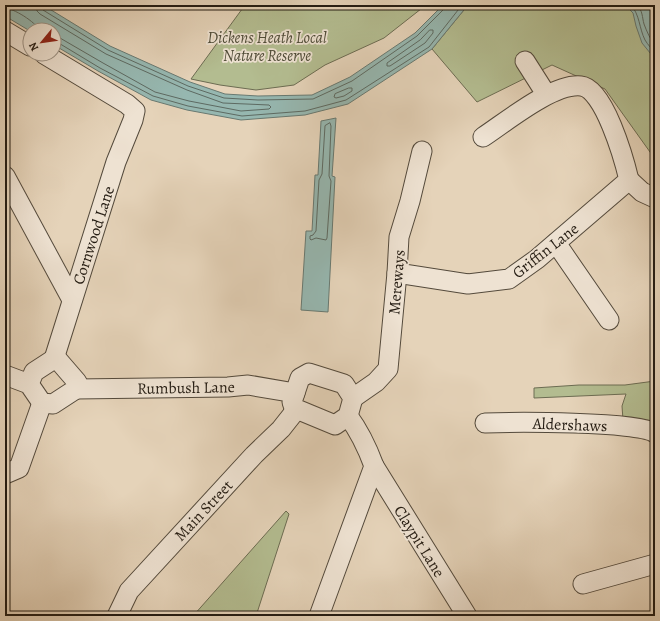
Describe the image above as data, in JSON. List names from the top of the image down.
{
  "streets": {
    "street": [
      "Cornwood Lane",
      "Griffin Lane",
      "Mereways",
      "Rumbush Lane",
      "Aldershaws",
      "Main Street",
      "Claypit Lane"
    ]
  },
  "crossings": [
    ["Cornwood Lane", "Rumbush Lane"],
    ["Griffin Lane", "Mereways"],
    ["Rumbush Lane", "Main Street"]
  ],
  "parks": ["Dickens Heath Local Nature Reserve"],
  "north": "bottom left"
}
